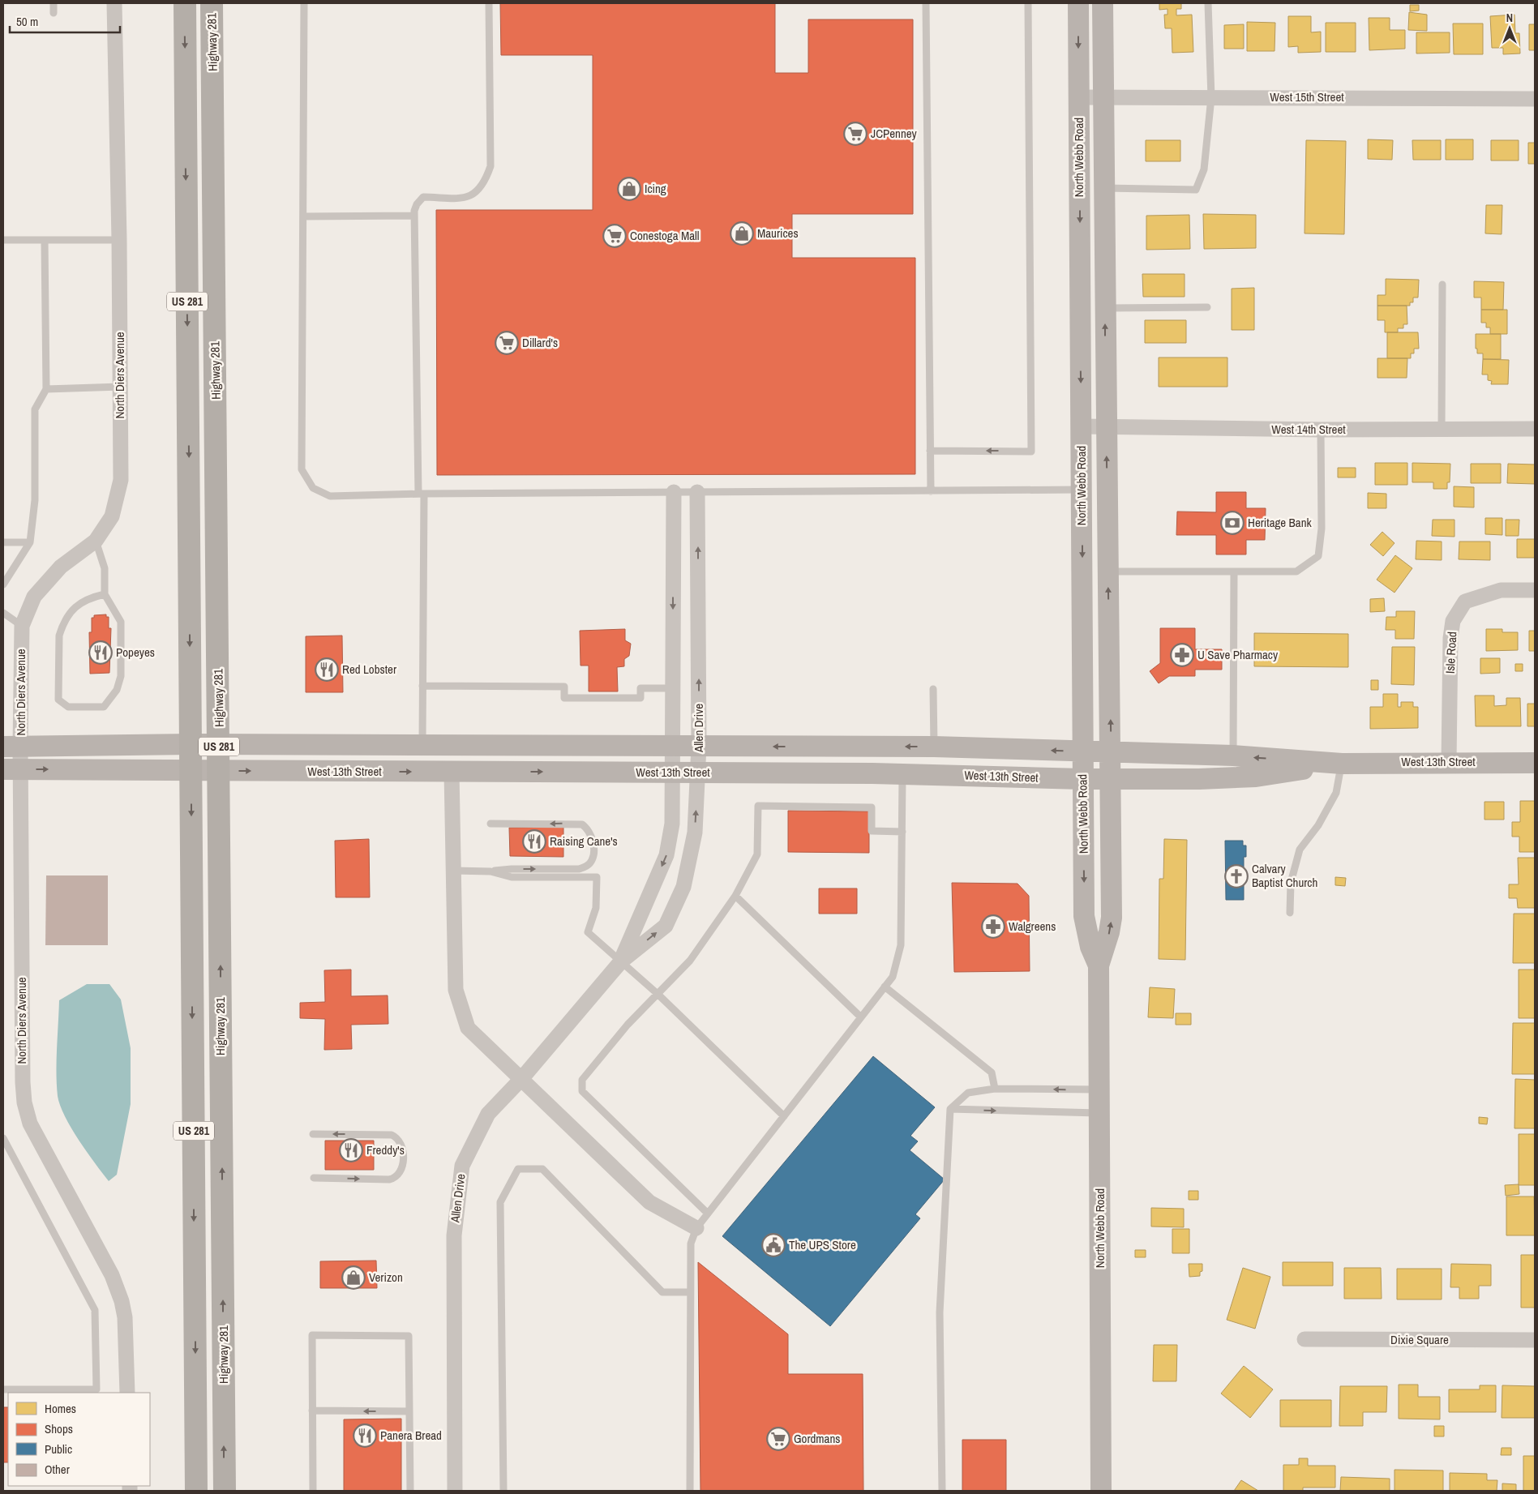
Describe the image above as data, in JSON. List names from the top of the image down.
{
  "streets": {
    "highway": ["Highway 281", "US 281"],
    "main road": ["North Webb Road", "West 13th Street"],
    "street": [
      "West 15th Street",
      "North Diers Avenue",
      "West 14th Street",
      "Isle Road",
      "Allen Drive",
      "Dixie Square"
    ]
  },
  "crossings": [
    ["Highway 281", "West 13th Street"],
    ["West 15th Street", "North Webb Road"],
    ["North Webb Road", "West 14th Street"],
    ["North Webb Road", "West 13th Street"],
    ["US 281", "West 13th Street"],
    ["North Diers Avenue", "West 13th Street"],
    ["Isle Road", "West 13th Street"],
    ["Allen Drive", "West 13th Street"]
  ],
  "places": {
    "supermarket": [
      "JCPenney",
      "Conestoga Mall",
      "Dillard's",
      "Gordmans"
    ],
    "shop": ["Icing", "Maurices", "Verizon"],
    "bank": ["Heritage Bank"],
    "restaurant": [
      "Popeyes",
      "Red Lobster",
      "Raising Cane's",
      "Freddy's",
      "Panera Bread"
    ],
    "pharmacy": ["U Save Pharmacy", "Walgreens"],
    "church": ["Calvary Baptist Church"],
    "public building": ["The UPS Store"]
  },
  "legend": [
    "Homes",
    "Shops",
    "Public",
    "Other"
  ],
  "scale_bar": "50 m",
  "north": "top"
}
